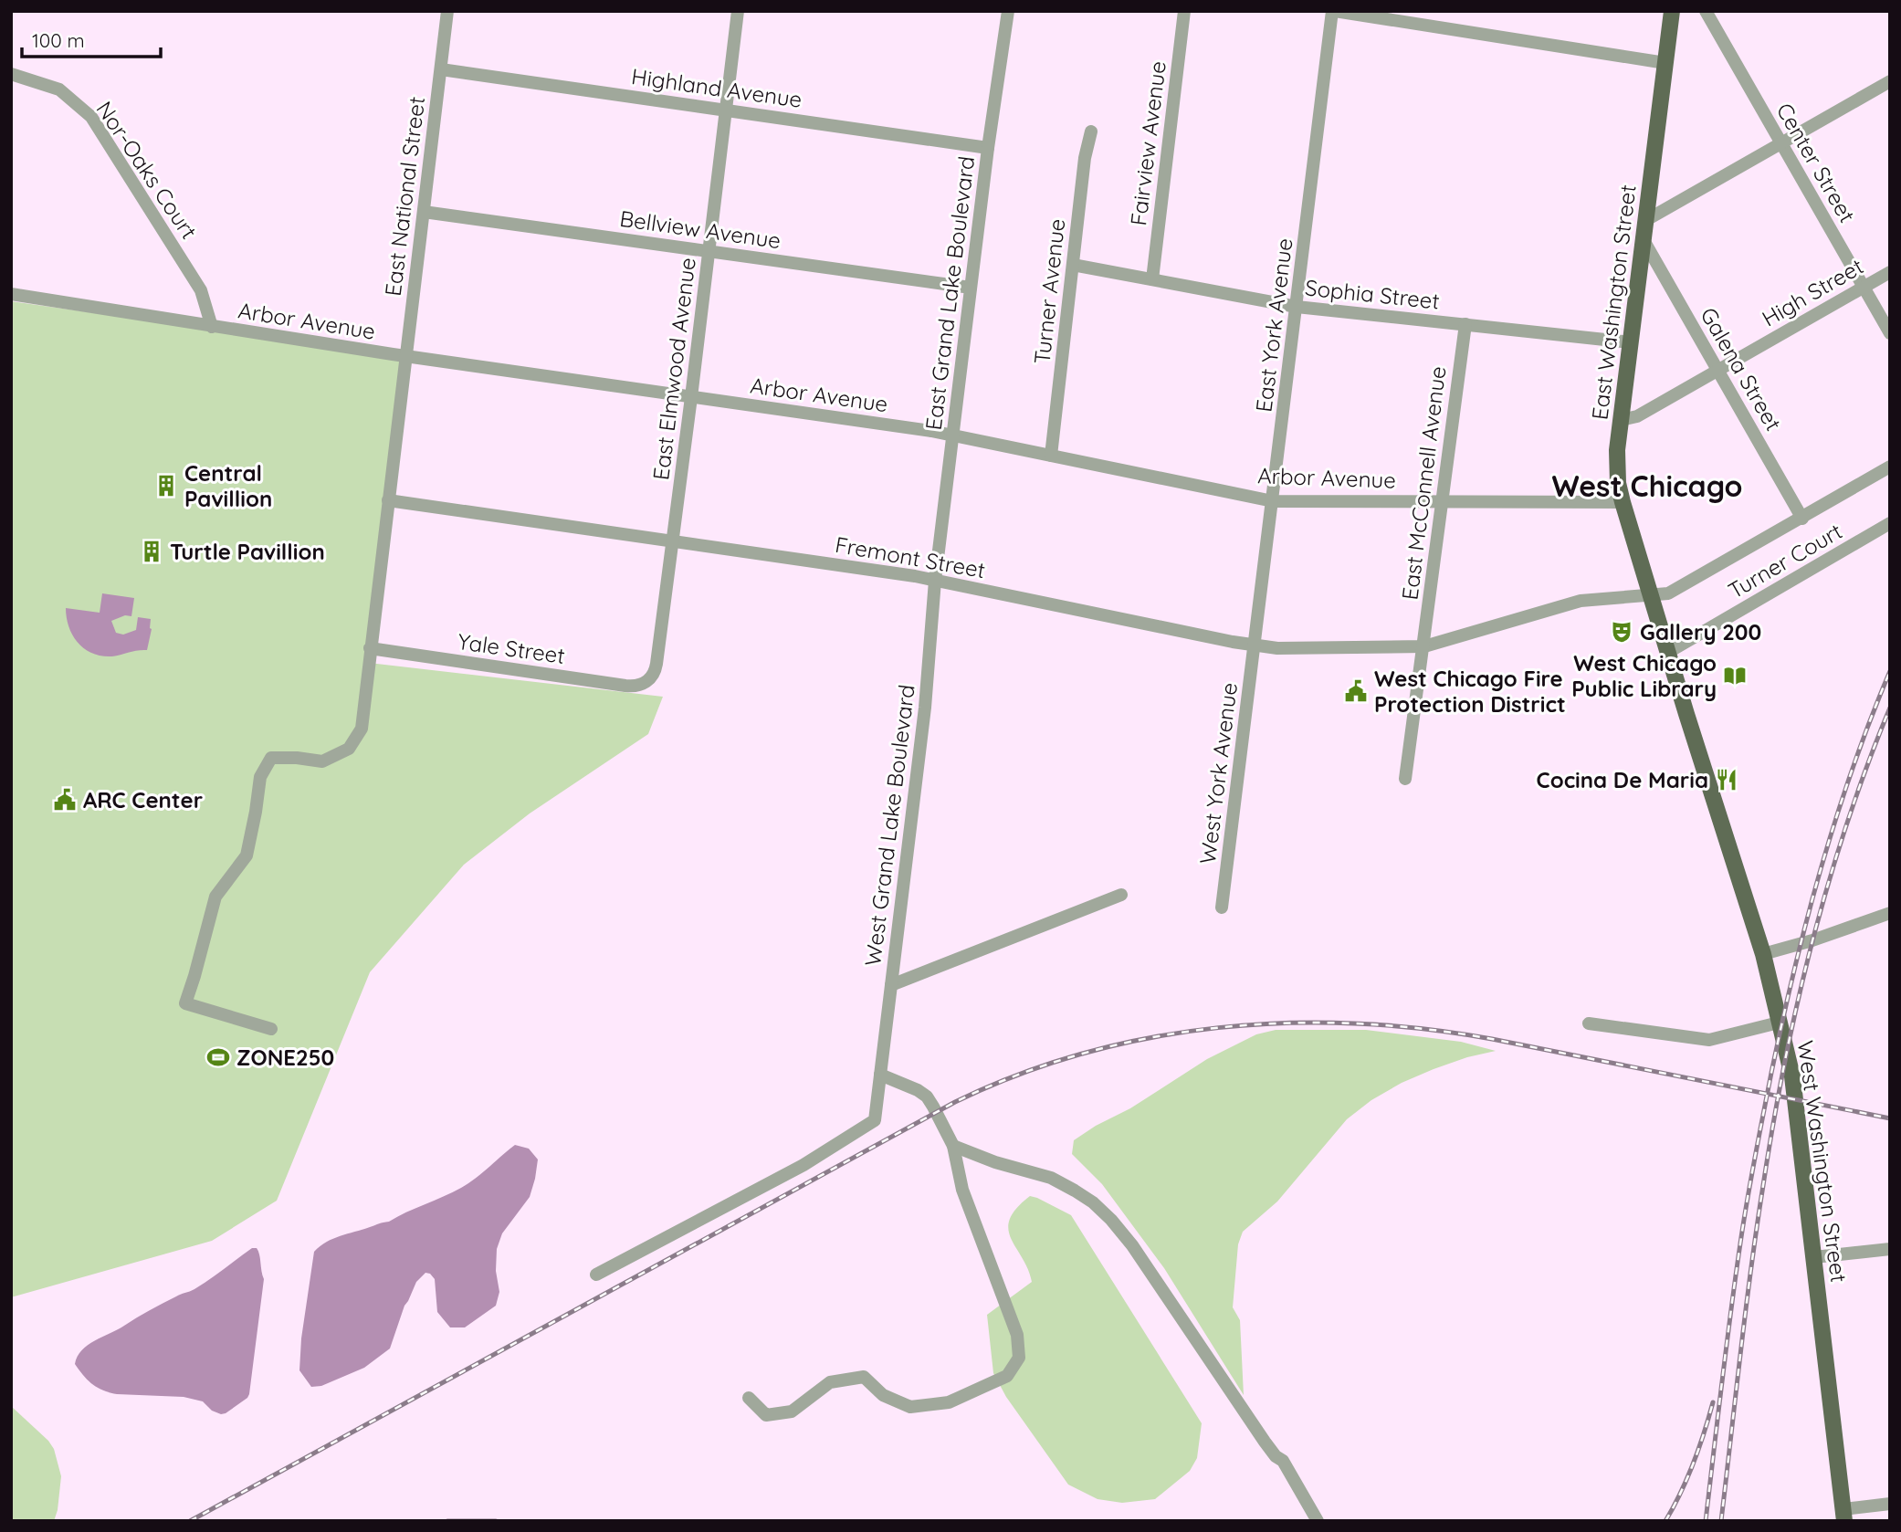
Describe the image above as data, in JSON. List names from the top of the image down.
{
  "streets": {
    "main road": ["East Washington Street", "West Washington Street"],
    "street": [
      "Highland Avenue",
      "Fairview Avenue",
      "Center Street",
      "Nor-Oaks Court",
      "East National Street",
      "Bellview Avenue",
      "Turner Avenue",
      "High Street",
      "East Grand Lake Boulevard",
      "Sophia Street",
      "Arbor Avenue",
      "East York Avenue",
      "East Elmwood Avenue",
      "Galena Street",
      "East McConnell Avenue",
      "Fremont Street",
      "Turner Court",
      "Yale Street",
      "West York Avenue",
      "West Grand Lake Boulevard"
    ]
  },
  "crossings": [
    ["Highland Avenue", "East National Street"],
    ["Highland Avenue", "East Grand Lake Boulevard"],
    ["Highland Avenue", "East Elmwood Avenue"],
    ["Fairview Avenue", "Sophia Street"],
    ["Center Street", "High Street"],
    ["Nor-Oaks Court", "Arbor Avenue"],
    ["East National Street", "Bellview Avenue"],
    ["East National Street", "Arbor Avenue"],
    ["East National Street", "Fremont Street"],
    ["East National Street", "Yale Street"],
    ["Bellview Avenue", "East Grand Lake Boulevard"],
    ["Bellview Avenue", "East Elmwood Avenue"],
    ["Turner Avenue", "Sophia Street"],
    ["Turner Avenue", "Arbor Avenue"],
    ["High Street", "East Washington Street"],
    ["High Street", "Galena Street"],
    ["East Grand Lake Boulevard", "Arbor Avenue"],
    ["East Grand Lake Boulevard", "Fremont Street"],
    ["East Grand Lake Boulevard", "West Grand Lake Boulevard"],
    ["Sophia Street", "East Washington Street"],
    ["Sophia Street", "East York Avenue"],
    ["Sophia Street", "East McConnell Avenue"],
    ["East Washington Street", "Arbor Avenue"],
    ["East Washington Street", "Galena Street"],
    ["East Washington Street", "Fremont Street"],
    ["East Washington Street", "West Washington Street"],
    ["Arbor Avenue", "East York Avenue"],
    ["Arbor Avenue", "East Elmwood Avenue"],
    ["Arbor Avenue", "East McConnell Avenue"],
    ["East York Avenue", "Fremont Street"],
    ["East York Avenue", "West York Avenue"],
    ["East Elmwood Avenue", "Fremont Street"],
    ["East Elmwood Avenue", "Yale Street"],
    ["Galena Street", "Fremont Street"],
    ["East McConnell Avenue", "Fremont Street"],
    ["Fremont Street", "West York Avenue"],
    ["Fremont Street", "West Grand Lake Boulevard"],
    ["Fremont Street", "West Washington Street"],
    ["Turner Court", "West Washington Street"]
  ],
  "districts": ["West Chicago"],
  "places": {
    "building": ["Central Pavillion", "Turtle Pavillion"],
    "theatre": ["Gallery 200"],
    "library": ["West Chicago Public Library"],
    "public building": ["West Chicago Fire Protection District", "ARC Center"],
    "restaurant": ["Cocina De Maria"],
    "sports": ["ZONE250"]
  },
  "scale_bar": "100 m"
}
